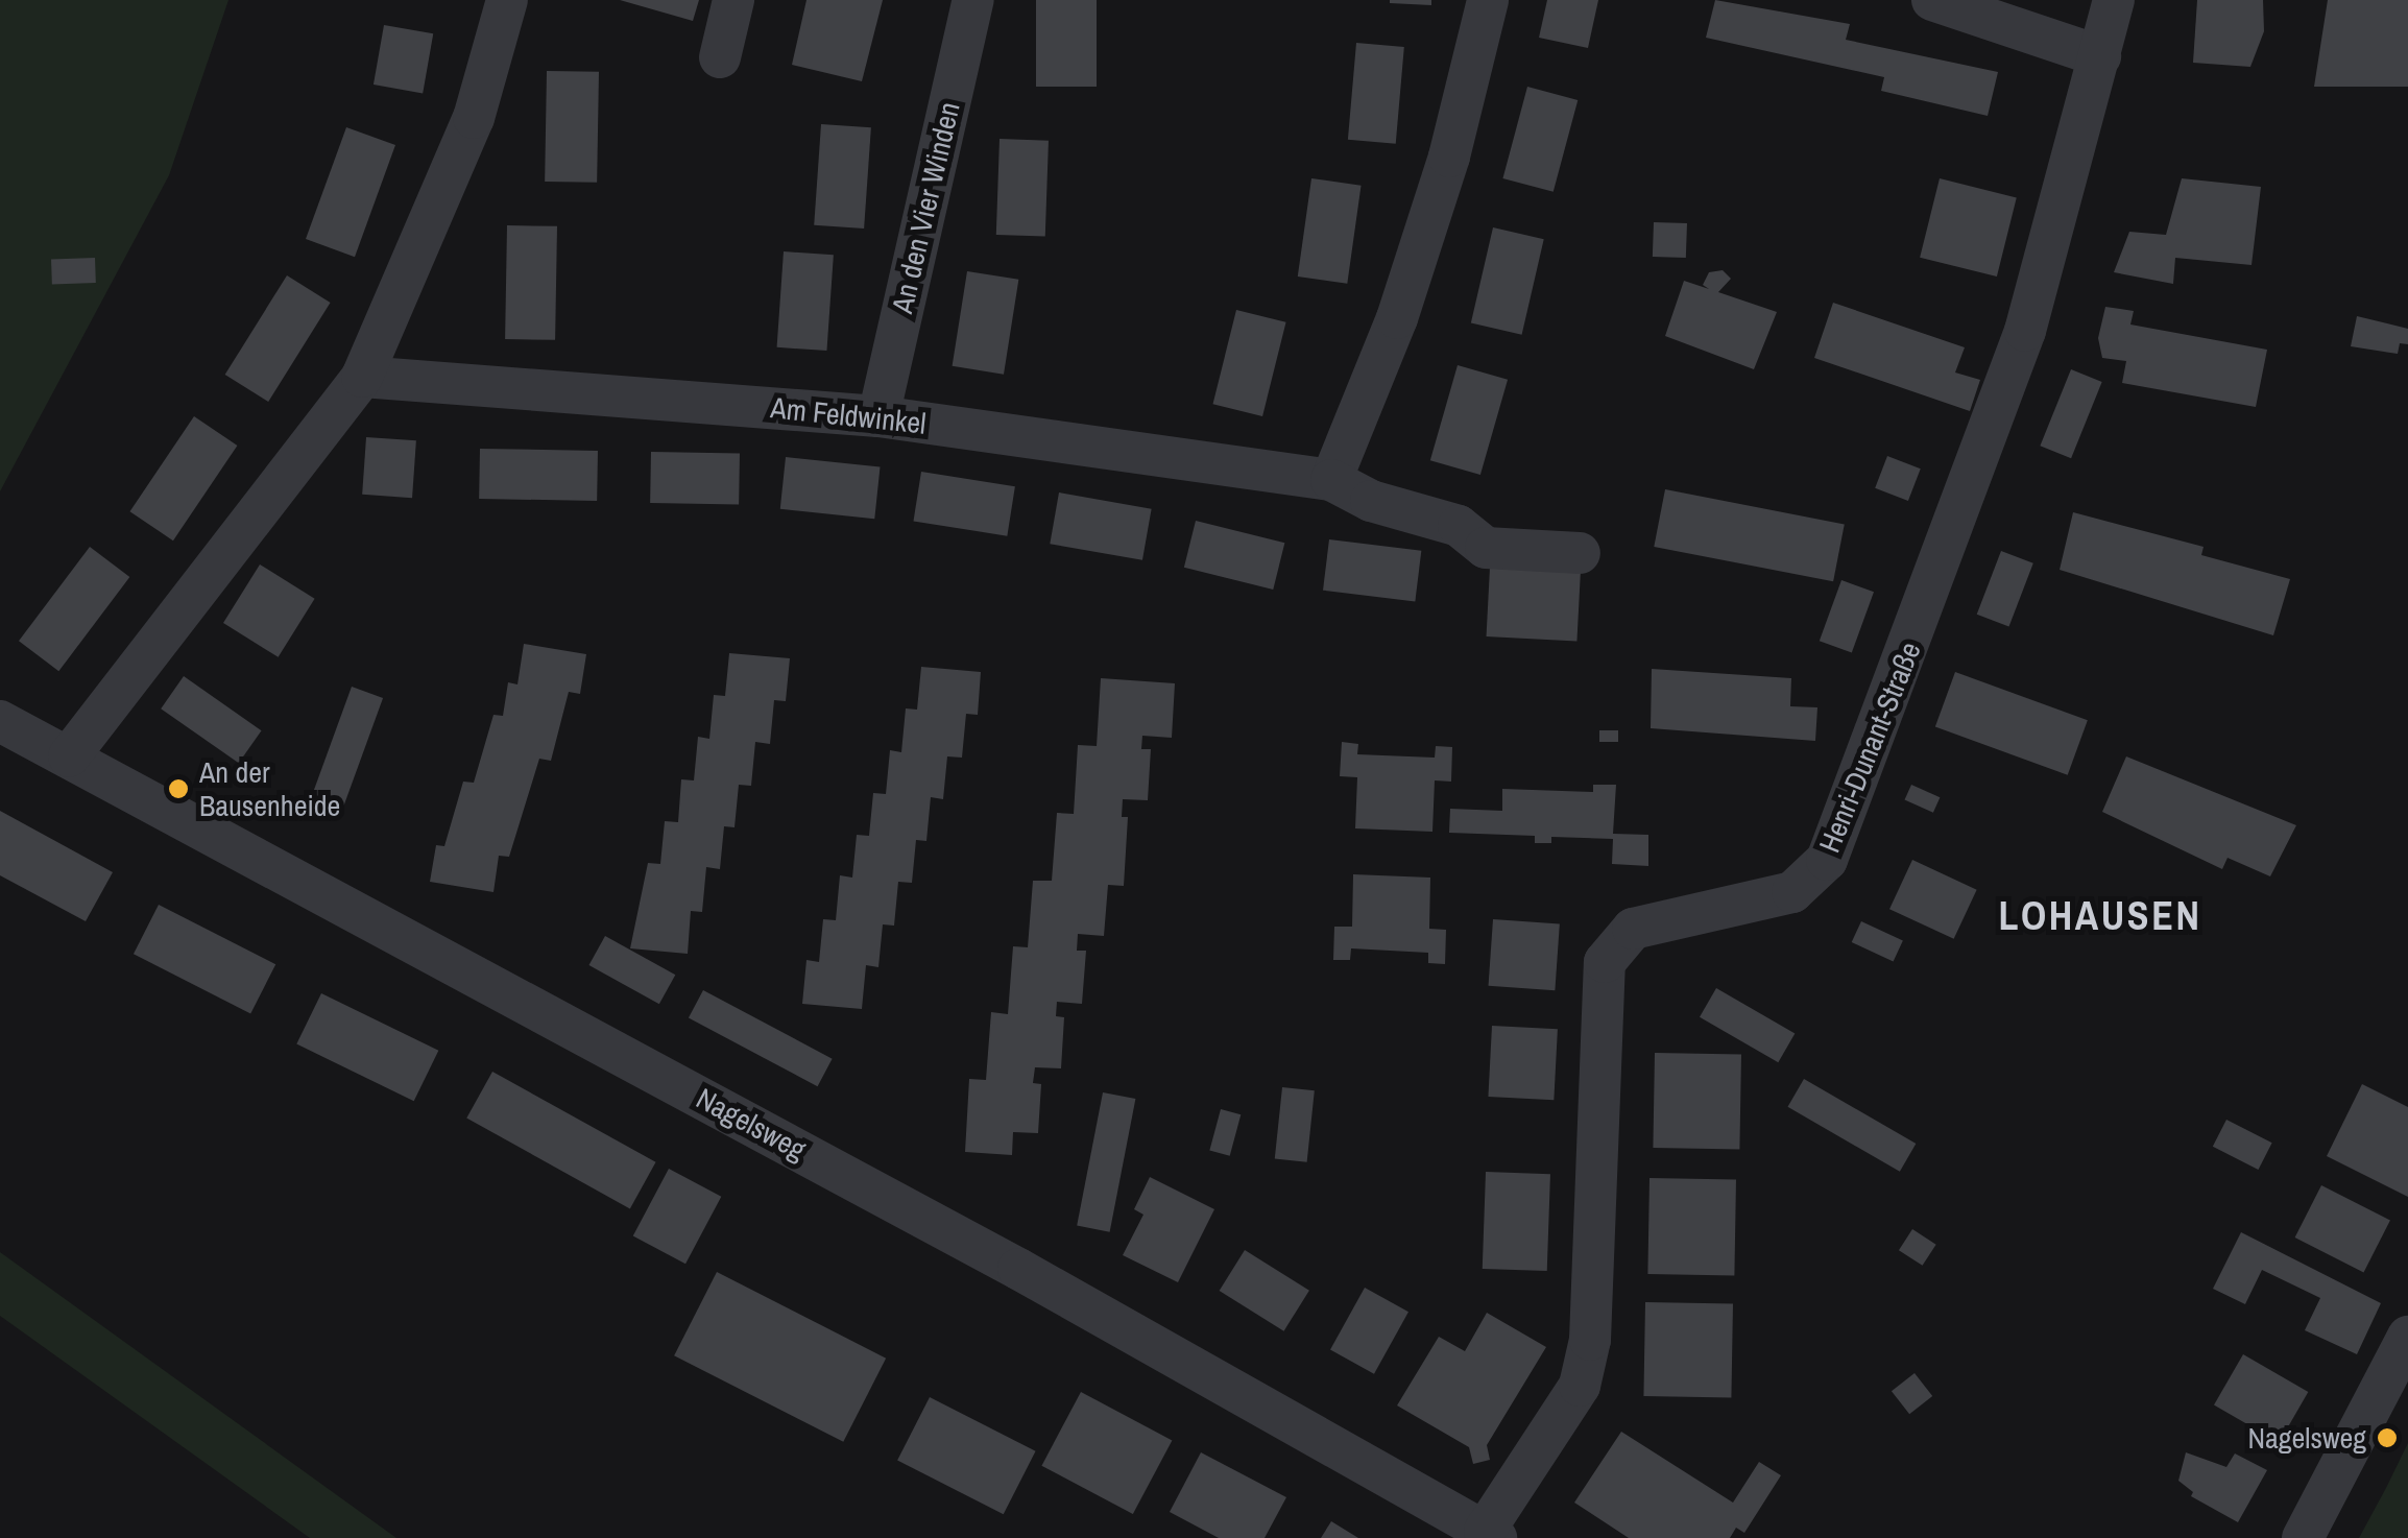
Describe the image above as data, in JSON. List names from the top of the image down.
{
  "streets": {
    "street": [
      "An den Vier Winden",
      "Am Feldwinkel",
      "Henri-Dunant-Straße",
      "Nagelsweg"
    ]
  },
  "crossings": [
    ["An den Vier Winden", "Am Feldwinkel"],
    ["Henri-Dunant-Straße", "Nagelsweg"]
  ],
  "districts": ["LOHAUSEN"],
  "places": ["An der Bausenheide", "Nagelsweg"]
}
